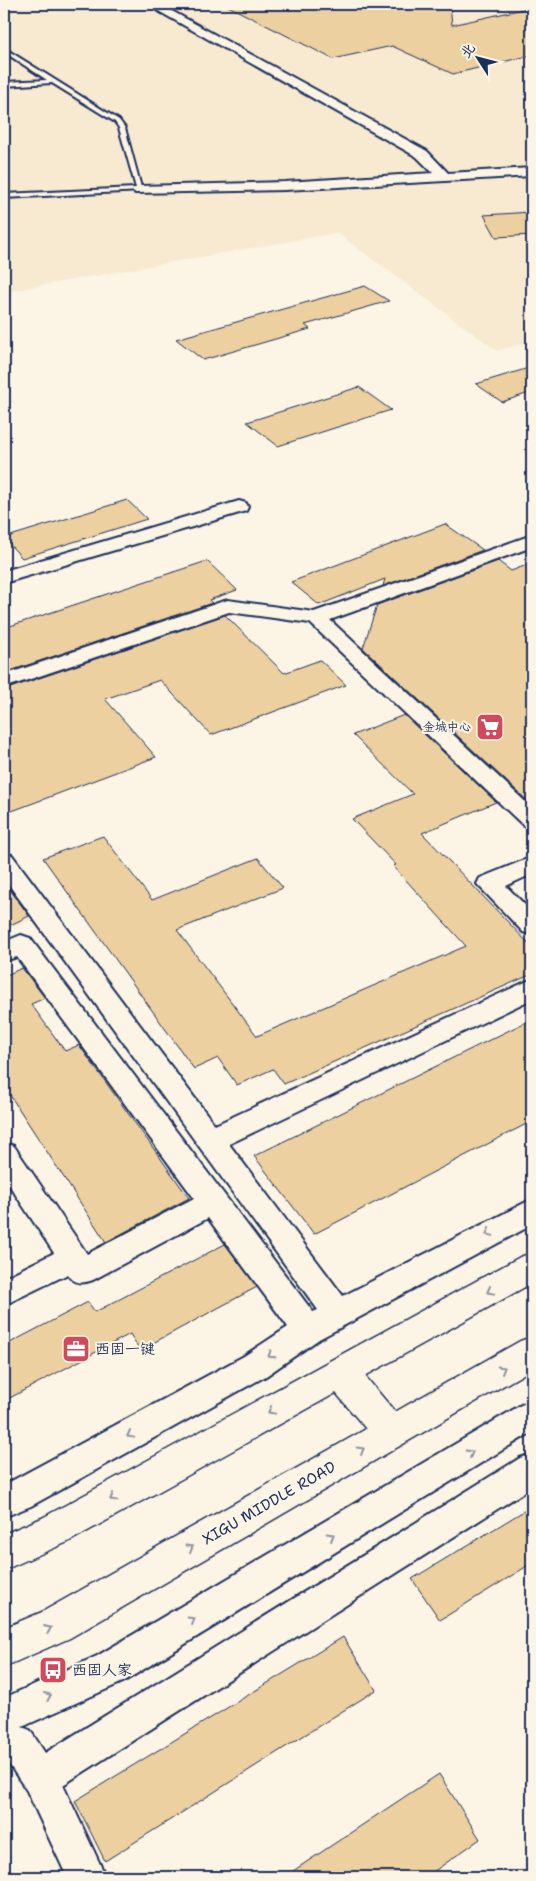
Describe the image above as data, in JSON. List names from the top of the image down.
{
  "streets": {
    "main road": ["XIGU MIDDLE ROAD"]
  },
  "places": {
    "supermarket": ["金城中心"],
    "office": ["西固一键"],
    "bus stop": ["西固人家"]
  },
  "north": "top left"
}
